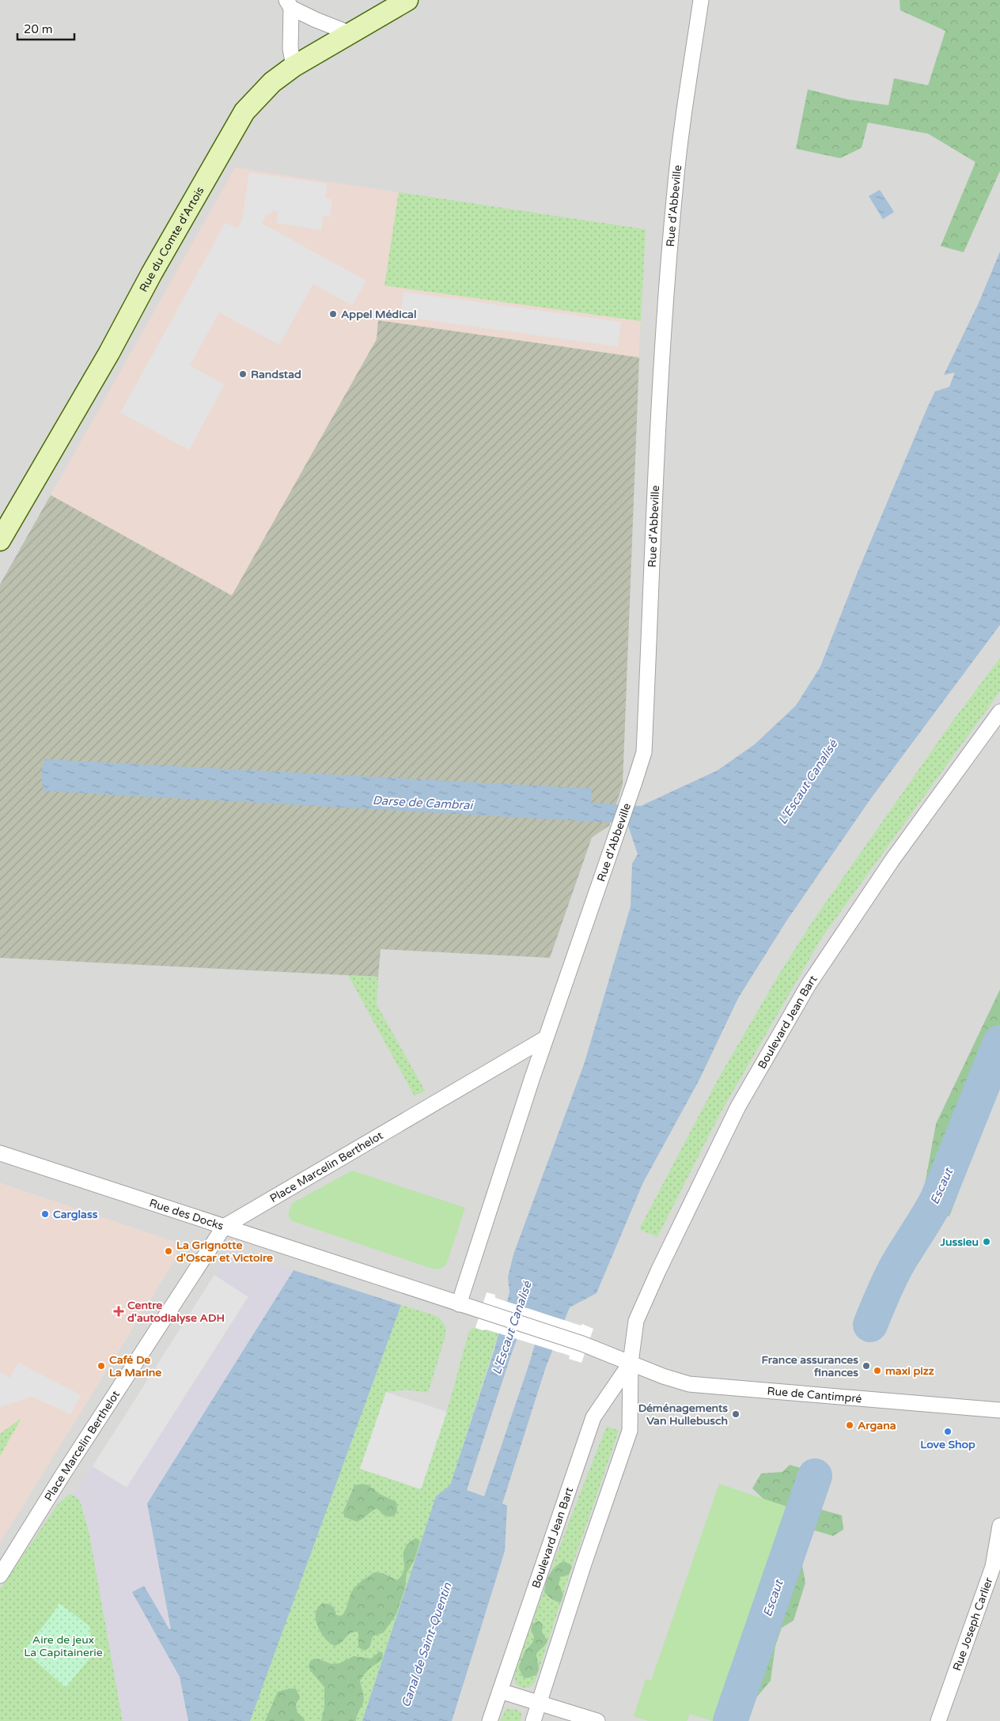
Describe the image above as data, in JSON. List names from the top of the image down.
{
  "streets": {
    "main road": ["Rue du Comte d'Artois"],
    "street": [
      "Rue d'Abbeville",
      "Boulevard Jean Bart",
      "Place Marcelin Berthelot",
      "Rue des Docks",
      "Rue de Cantimpré",
      "Rue Joseph Carlier"
    ]
  },
  "crossings": [
    ["Rue d'Abbeville", "Place Marcelin Berthelot"],
    ["Boulevard Jean Bart", "Rue de Cantimpré"],
    ["Place Marcelin Berthelot", "Rue des Docks"],
    ["Rue des Docks", "Rue de Cantimpré"]
  ],
  "water": [
    "L'Escaut Canalisé",
    "Darse de Cambrai",
    "Escaut",
    "Canal de Saint-Quentin"
  ],
  "parks": ["Aire de jeux La Capitainerie"],
  "places": {
    "other": [
      "Appel Médical",
      "Randstad",
      "Carglass",
      "Jussieu",
      "La Grignotte d'Oscar et Victoire",
      "Café De La Marine",
      "France assurances finances",
      "maxi pizz",
      "Déménagements Van Hullebusch",
      "Argana",
      "Love Shop"
    ],
    "health": ["Centre d'autodialyse ADH"]
  },
  "scale_bar": "20 m"
}
